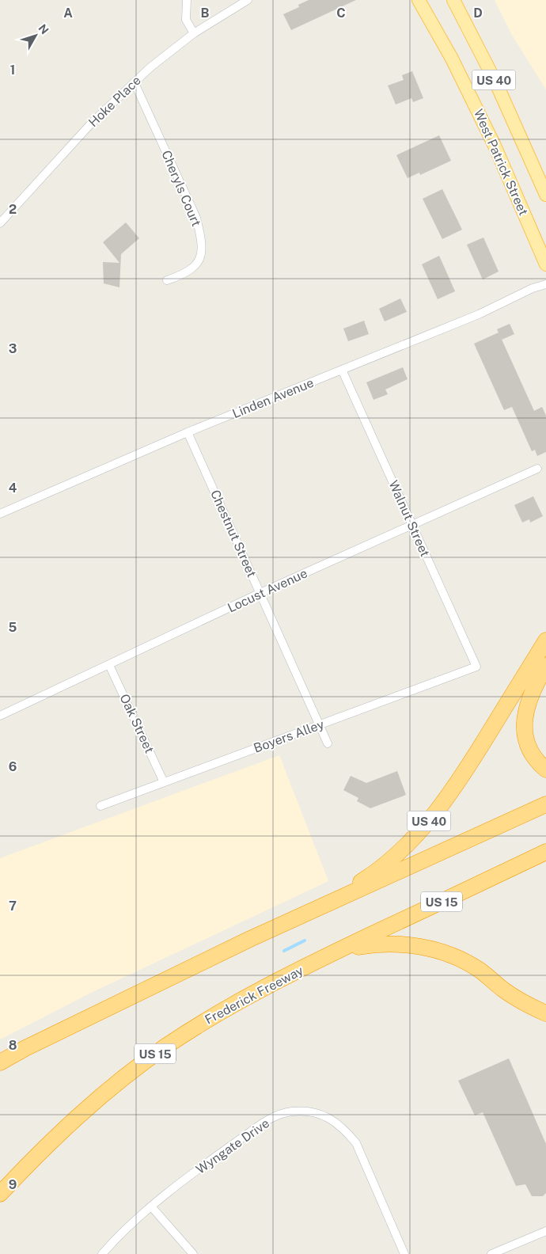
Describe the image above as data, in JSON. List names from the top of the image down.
{
  "streets": {
    "highway": ["US 40", "US 15", "Frederick Freeway"],
    "main road": ["West Patrick Street"],
    "street": [
      "Hoke Place",
      "Cheryls Court",
      "Linden Avenue",
      "Walnut Street",
      "Chestnut Street",
      "Locust Avenue",
      "Oak Street",
      "Boyers Alley",
      "Wyngate Drive"
    ]
  },
  "crossings": [
    ["Hoke Place", "Cheryls Court"],
    ["Linden Avenue", "Walnut Street"],
    ["Linden Avenue", "Chestnut Street"],
    ["Walnut Street", "Locust Avenue"],
    ["Walnut Street", "Boyers Alley"],
    ["Chestnut Street", "Locust Avenue"],
    ["Chestnut Street", "Boyers Alley"],
    ["Locust Avenue", "Oak Street"],
    ["Oak Street", "Boyers Alley"]
  ],
  "north": "top right",
  "grid": {
    "columns": [
      "A",
      "B",
      "C",
      "D"
    ],
    "rows": [
      "1",
      "2",
      "3",
      "4",
      "5",
      "6",
      "7",
      "8",
      "9"
    ]
  }
}
